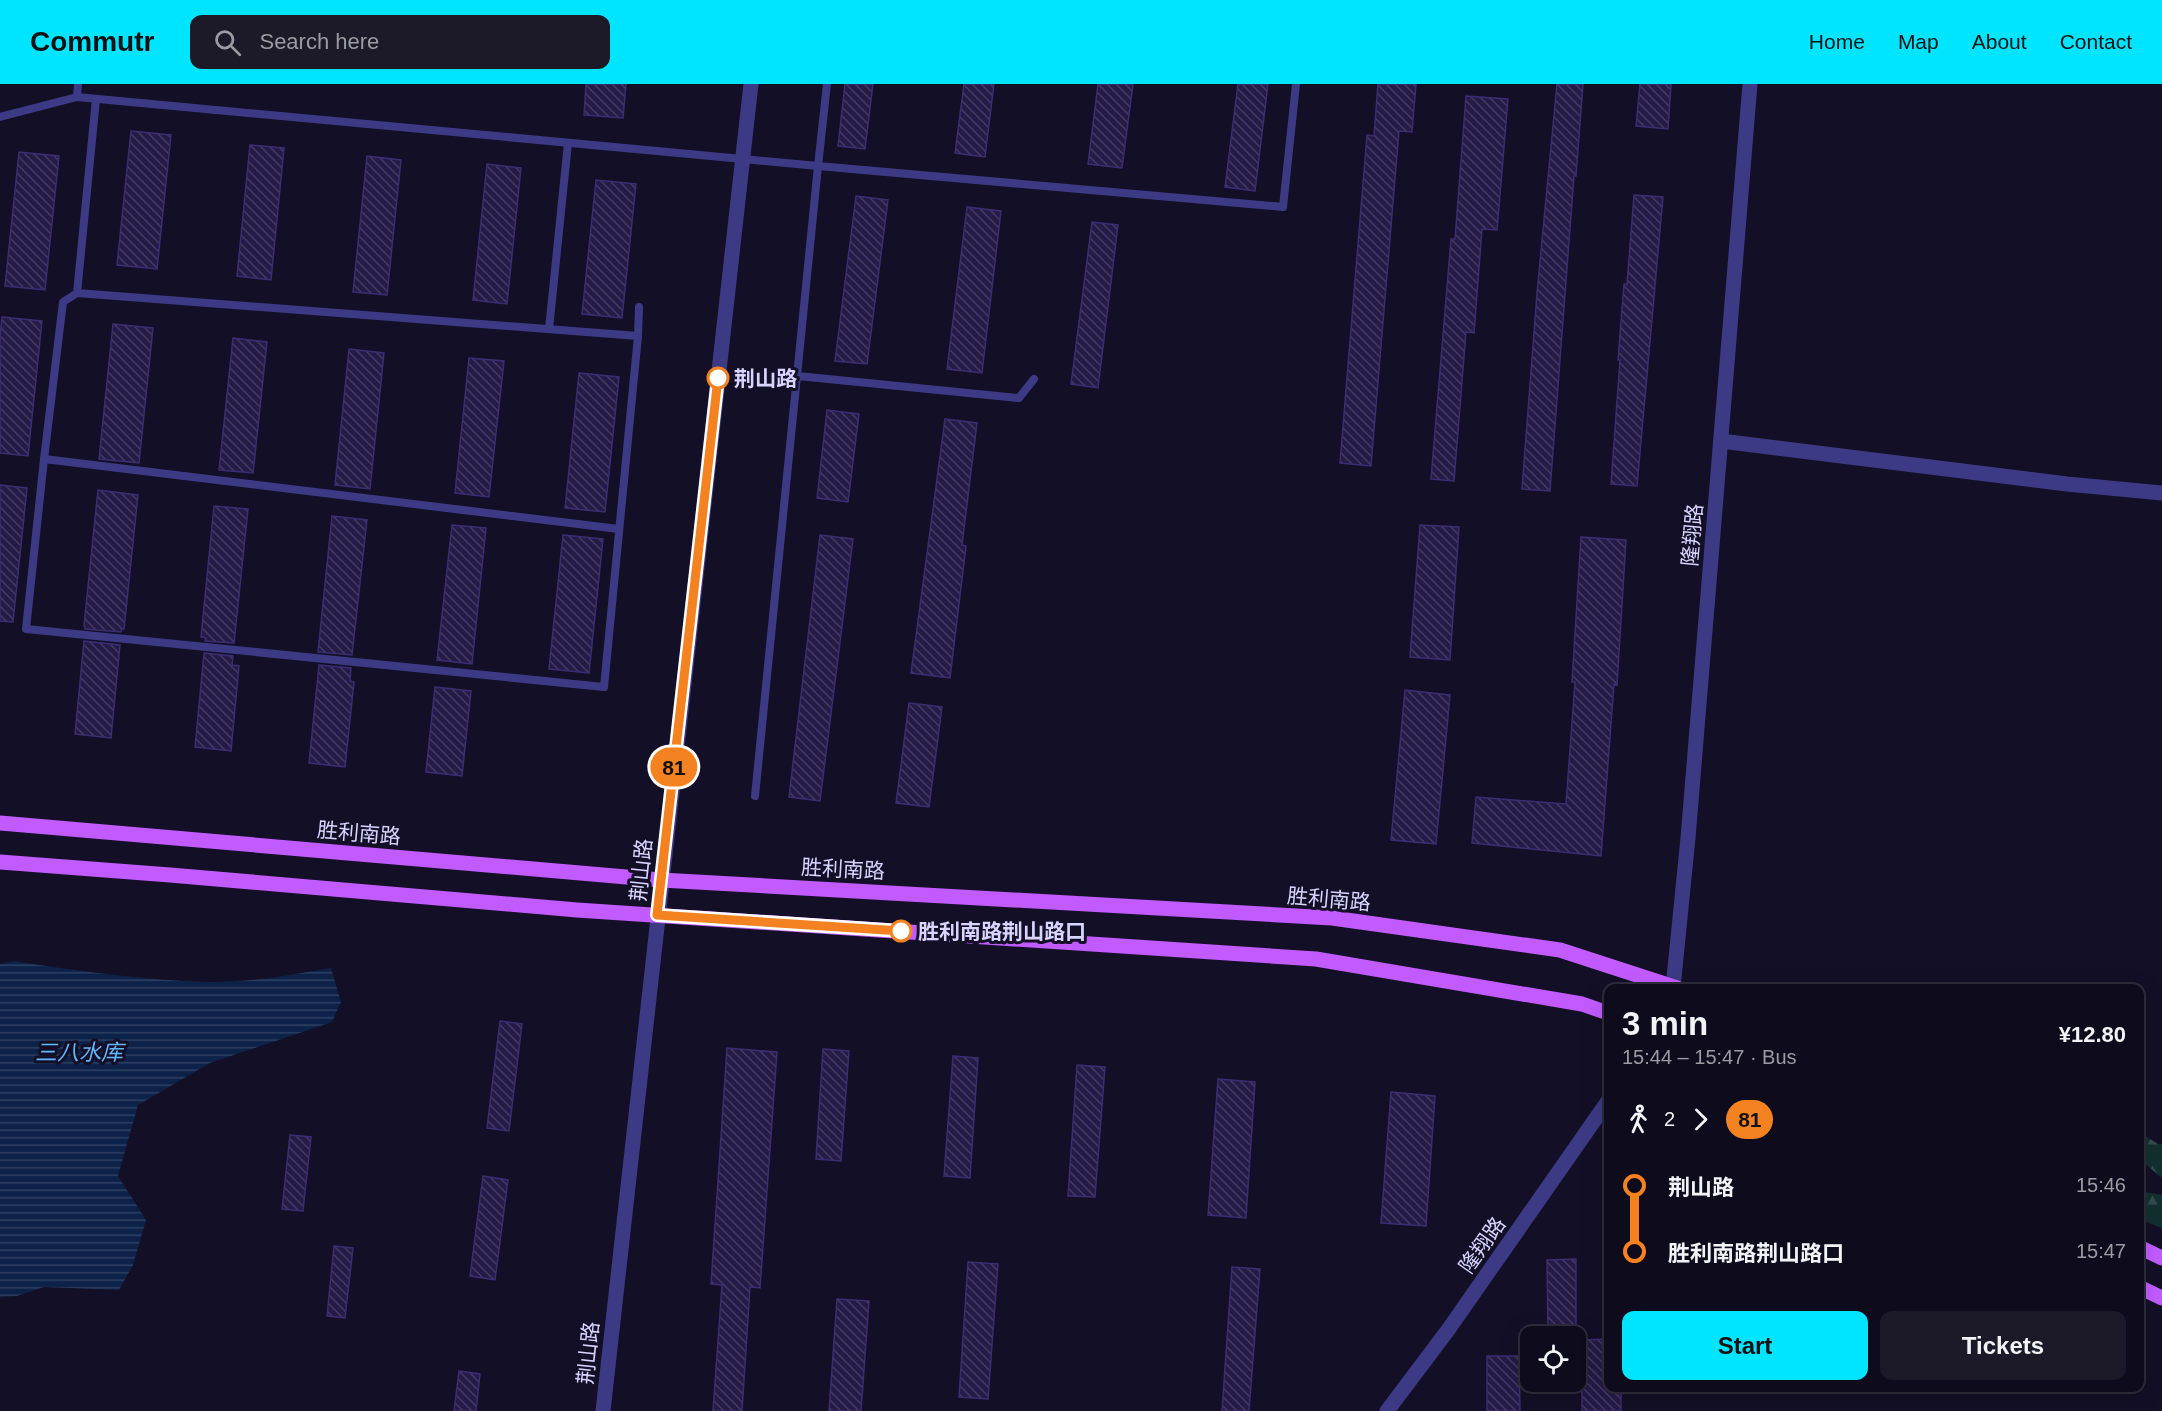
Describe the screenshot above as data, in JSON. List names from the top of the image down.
{
  "streets": {
    "main road": ["胜利南路"],
    "street": ["隆翔路", "荆山路"]
  },
  "crossings": [
    ["胜利南路", "荆山路"]
  ],
  "water": ["三八水库"],
  "places": ["荆山路", "胜利南路荆山路口"],
  "lines": ["bus line 81"],
  "page": {
    "header": "Commutr",
    "search": "Search here",
    "nav": [
      "Home",
      "Map",
      "About",
      "Contact"
    ],
    "on_map": "81",
    "heading": ["3 min", "15:44 – 15:47 · Bus", "¥12.80"],
    "legs": ["2", "81"],
    "list": [
      {
        "name": "荆山路",
        "value": "15:46"
      },
      {
        "name": "胜利南路荆山路口",
        "value": "15:47"
      }
    ],
    "buttons": ["Start", "Tickets"]
  }
}
